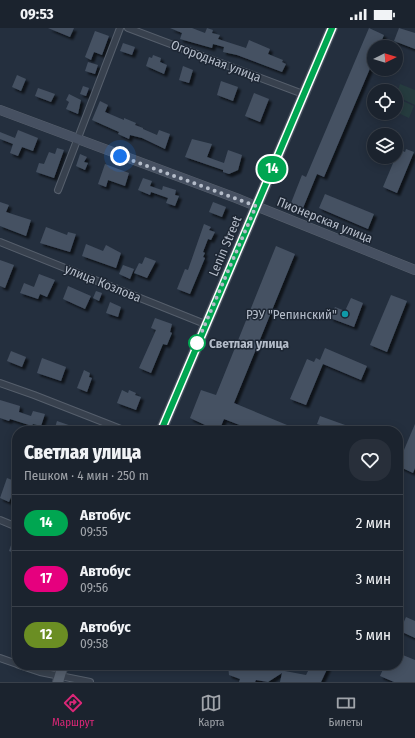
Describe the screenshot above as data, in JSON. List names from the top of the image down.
{
  "streets": {
    "main road": ["Lenin Street"],
    "street": ["Огородная улица", "Пионерская улица", "улица Козлова"]
  },
  "crossings": [
    ["Огородная улица", "Lenin Street"],
    ["Пионерская улица", "Lenin Street"],
    ["Lenin Street", "улица Козлова"]
  ],
  "places": ["РЭУ \"Репинский\"", "Светлая улица"],
  "lines": ["bus line 14"],
  "north": "right",
  "page": {
    "status": "09:53",
    "on_map": "14",
    "heading": ["Светлая улица", "Пешком · 4 мин · 250 m"],
    "list": [
      {
        "mark": "14",
        "name": "Автобус",
        "note": "09:55",
        "value": "2 мин"
      },
      {
        "mark": "17",
        "name": "Автобус",
        "note": "09:56",
        "value": "3 мин"
      },
      {
        "mark": "12",
        "name": "Автобус",
        "note": "09:58",
        "value": "5 мин"
      }
    ],
    "tabs": ["Маршрут", "Карта", "Билеты"]
  }
}
